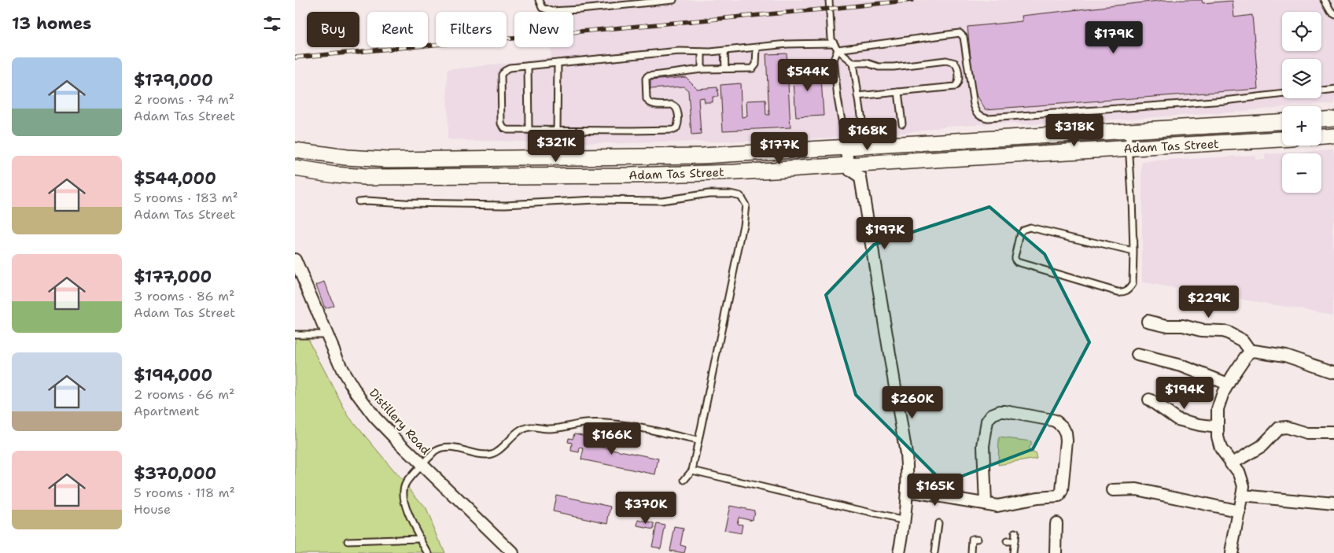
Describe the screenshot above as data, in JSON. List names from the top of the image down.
{
  "streets": {
    "main road": ["Adam Tas Street"],
    "street": ["Distillery Road"]
  },
  "page": {
    "heading": "13 homes",
    "map_buttons": ["+", "−"],
    "chip": [
      "Buy",
      "Rent",
      "Filters",
      "New"
    ],
    "price": [
      "$179K",
      "$544K",
      "$318K",
      "$168K",
      "$321K",
      "$177K",
      "$197K",
      "$229K",
      "$194K",
      "$260K",
      "$166K",
      "$165K",
      "$370K"
    ],
    "list": [
      {
        "name": "$179,000",
        "note": "2 rooms · 74 m² · Adam Tas Street"
      },
      {
        "name": "$544,000",
        "note": "5 rooms · 183 m² · Adam Tas Street"
      },
      {
        "name": "$177,000",
        "note": "3 rooms · 86 m² · Adam Tas Street"
      },
      {
        "name": "$194,000",
        "note": "2 rooms · 66 m² · Apartment"
      },
      {
        "name": "$370,000",
        "note": "5 rooms · 118 m² · House"
      }
    ]
  }
}
